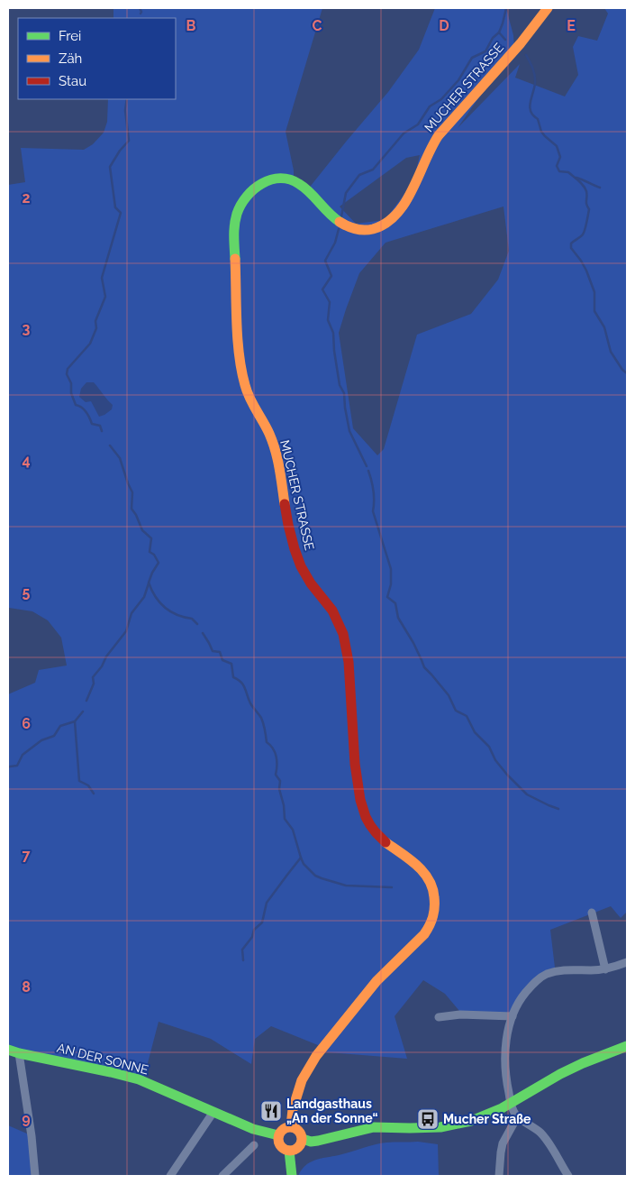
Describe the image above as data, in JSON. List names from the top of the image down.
{
  "streets": {
    "main road": ["MUCHER STRASSE", "AN DER SONNE"]
  },
  "crossings": [
    ["MUCHER STRASSE", "AN DER SONNE"]
  ],
  "places": {
    "restaurant": ["Landgasthaus „An der Sonne“"],
    "bus stop": ["Mucher Straße"]
  },
  "legend": ["Frei", "Zäh", "Stau"],
  "grid": {
    "columns": [
      "B",
      "C",
      "D",
      "E"
    ],
    "rows": [
      "2",
      "3",
      "4",
      "5",
      "6",
      "7",
      "8",
      "9"
    ]
  }
}
